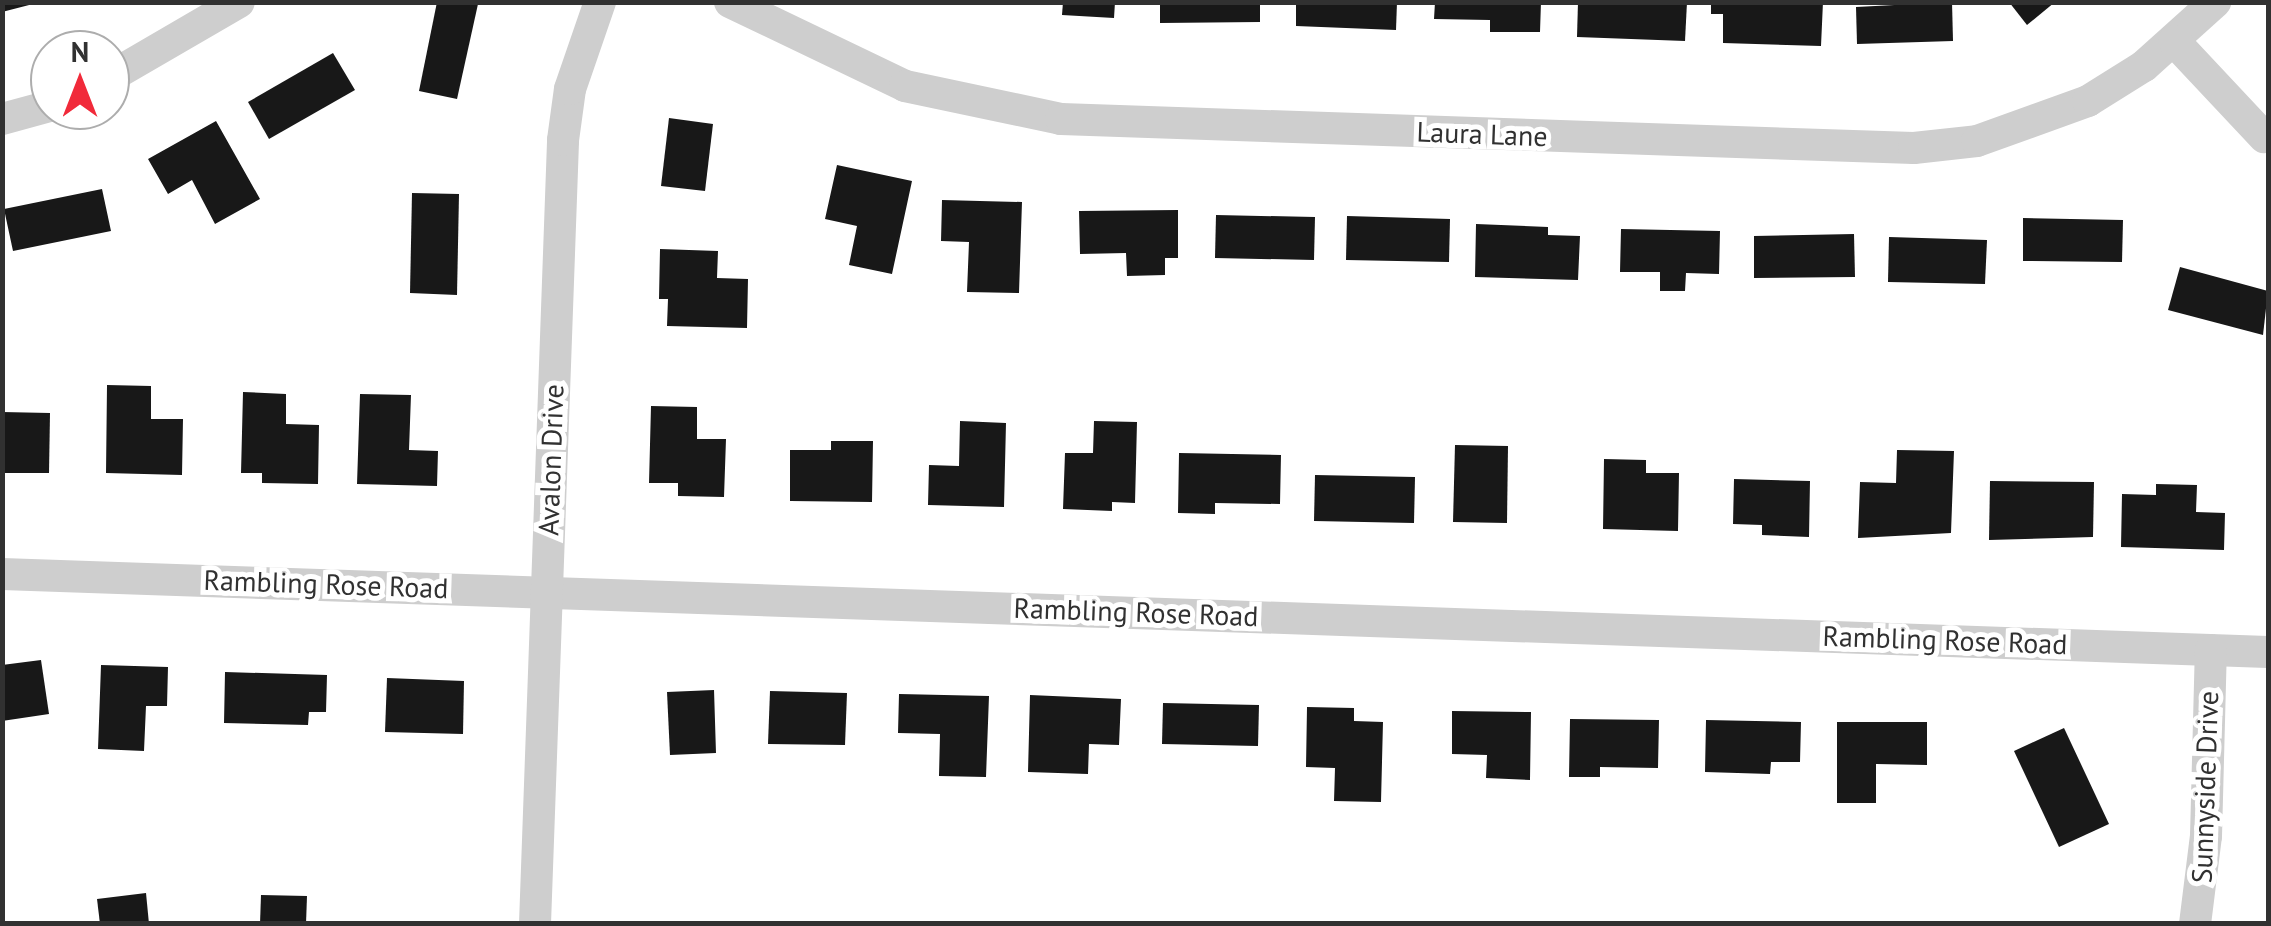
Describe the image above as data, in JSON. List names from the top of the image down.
{
  "streets": {
    "street": [
      "Laura Lane",
      "Avalon Drive",
      "Rambling Rose Road",
      "Sunnyside Drive"
    ]
  },
  "crossings": [
    ["Avalon Drive", "Rambling Rose Road"],
    ["Rambling Rose Road", "Sunnyside Drive"]
  ],
  "north": "top"
}
